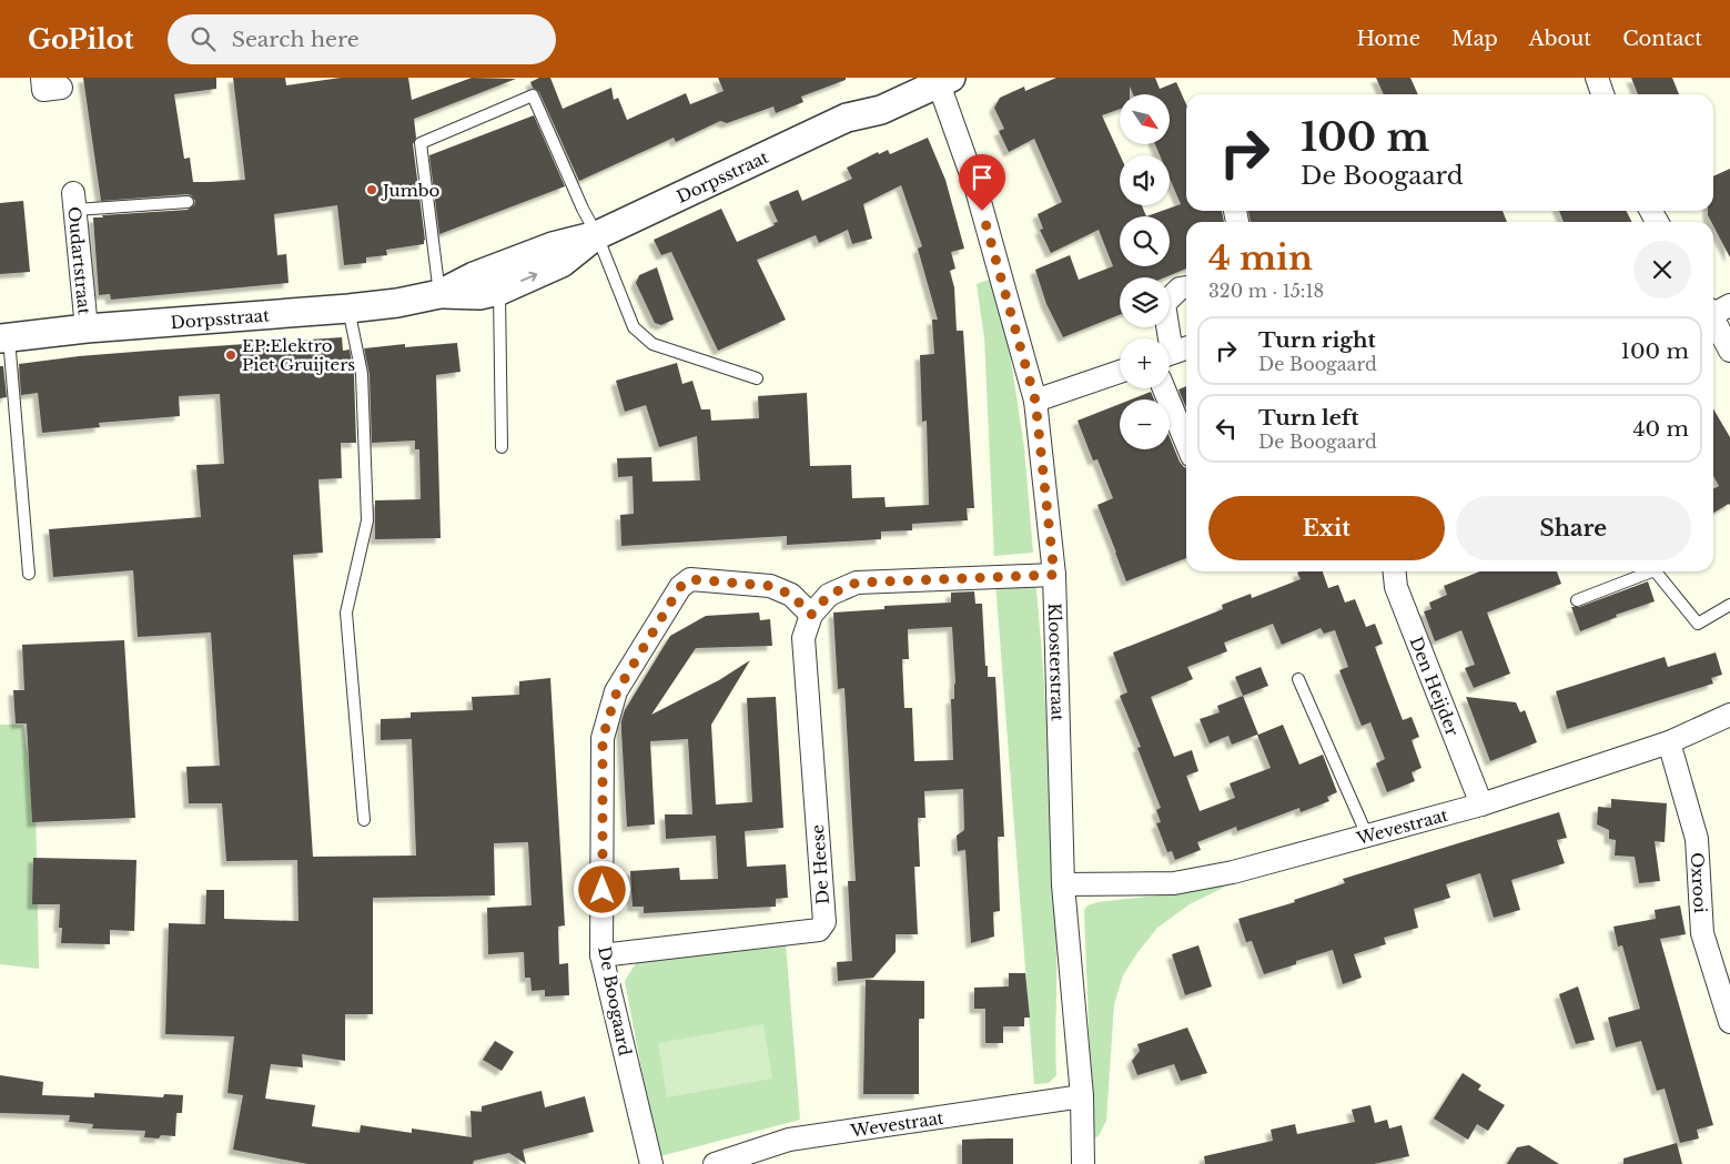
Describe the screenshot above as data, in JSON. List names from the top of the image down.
{
  "streets": {
    "street": [
      "Dorpsstraat",
      "Oudartstraat",
      "Kloosterstraat",
      "Den Heijder",
      "Wevestraat",
      "De Heese",
      "Oxrooi",
      "De Boogaard"
    ]
  },
  "crossings": [
    ["Dorpsstraat", "Oudartstraat"],
    ["Dorpsstraat", "Kloosterstraat"],
    ["Kloosterstraat", "Wevestraat"],
    ["Den Heijder", "Wevestraat"],
    ["Wevestraat", "Oxrooi"],
    ["De Heese", "De Boogaard"]
  ],
  "places": ["Jumbo", "EP:Elektro Piet Gruijters"],
  "north": "bottom right",
  "page": {
    "header": "GoPilot",
    "search": "Search here",
    "nav": [
      "Home",
      "Map",
      "About",
      "Contact"
    ],
    "map_buttons": ["+", "−"],
    "turn": ["100 m", "De Boogaard"],
    "heading": ["4 min", "320 m · 15:18"],
    "list": [
      {
        "name": "Turn right",
        "note": "De Boogaard",
        "value": "100 m"
      },
      {
        "name": "Turn left",
        "note": "De Boogaard",
        "value": "40 m"
      }
    ],
    "buttons": ["Exit", "Share"]
  }
}
